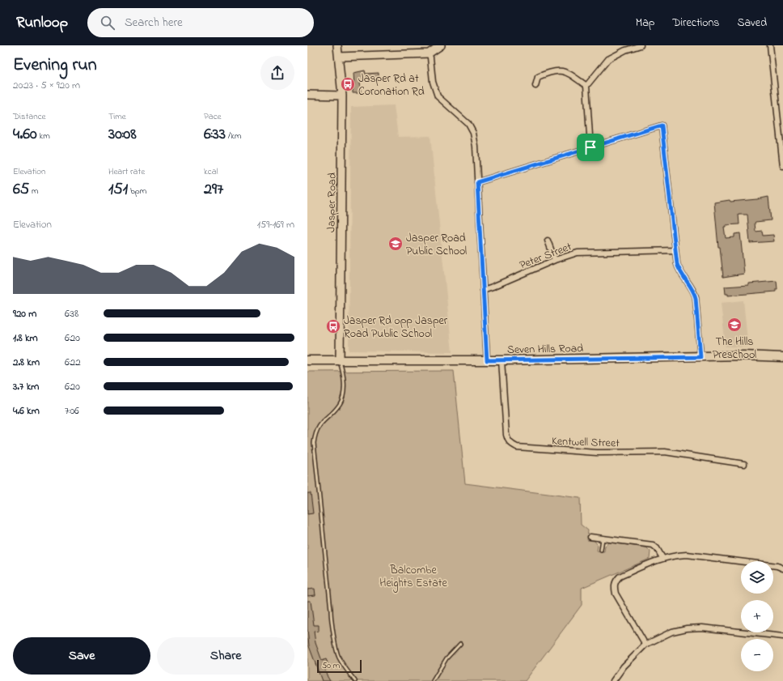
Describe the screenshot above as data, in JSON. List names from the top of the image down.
{
  "streets": {
    "main road": ["Seven Hills Road"],
    "street": ["Jasper Road", "Peter Street", "Kentwell Street"]
  },
  "crossings": [
    ["Jasper Road", "Seven Hills Road"],
    ["Seven Hills Road", "Kentwell Street"]
  ],
  "parks": ["Balcombe Heights Estate"],
  "places": {
    "bus stop": ["Jasper Rd at Coronation Rd", "Jasper Rd opp Jasper Road Public School"],
    "school or university": ["Jasper Road Public School", "The Hills Preschool"]
  },
  "scale_bar": "50 m",
  "page": {
    "header": "Runloop",
    "search": "Search here",
    "nav": ["Map", "Directions", "Saved"],
    "heading": ["Evening run", "20:23 · 5 × 920 m"],
    "stats": [
      ["Distance", "4.60 km"],
      ["Time", "30:08"],
      ["Pace", "6:33 /km"],
      ["Elevation", "65 m"],
      ["Heart rate", "151 bpm"],
      ["kcal", "297"]
    ],
    "chart": ["Elevation", "159–169 m"],
    "list": [
      {
        "name": "920 m",
        "note": "6:38"
      },
      {
        "name": "1.8 km",
        "note": "6:20"
      },
      {
        "name": "2.8 km",
        "note": "6:22"
      },
      {
        "name": "3.7 km",
        "note": "6:20"
      },
      {
        "name": "4.6 km",
        "note": "7:06"
      }
    ],
    "map_buttons": ["+", "−"],
    "buttons": ["Save", "Share"],
    "scale": "50 m"
  }
}
